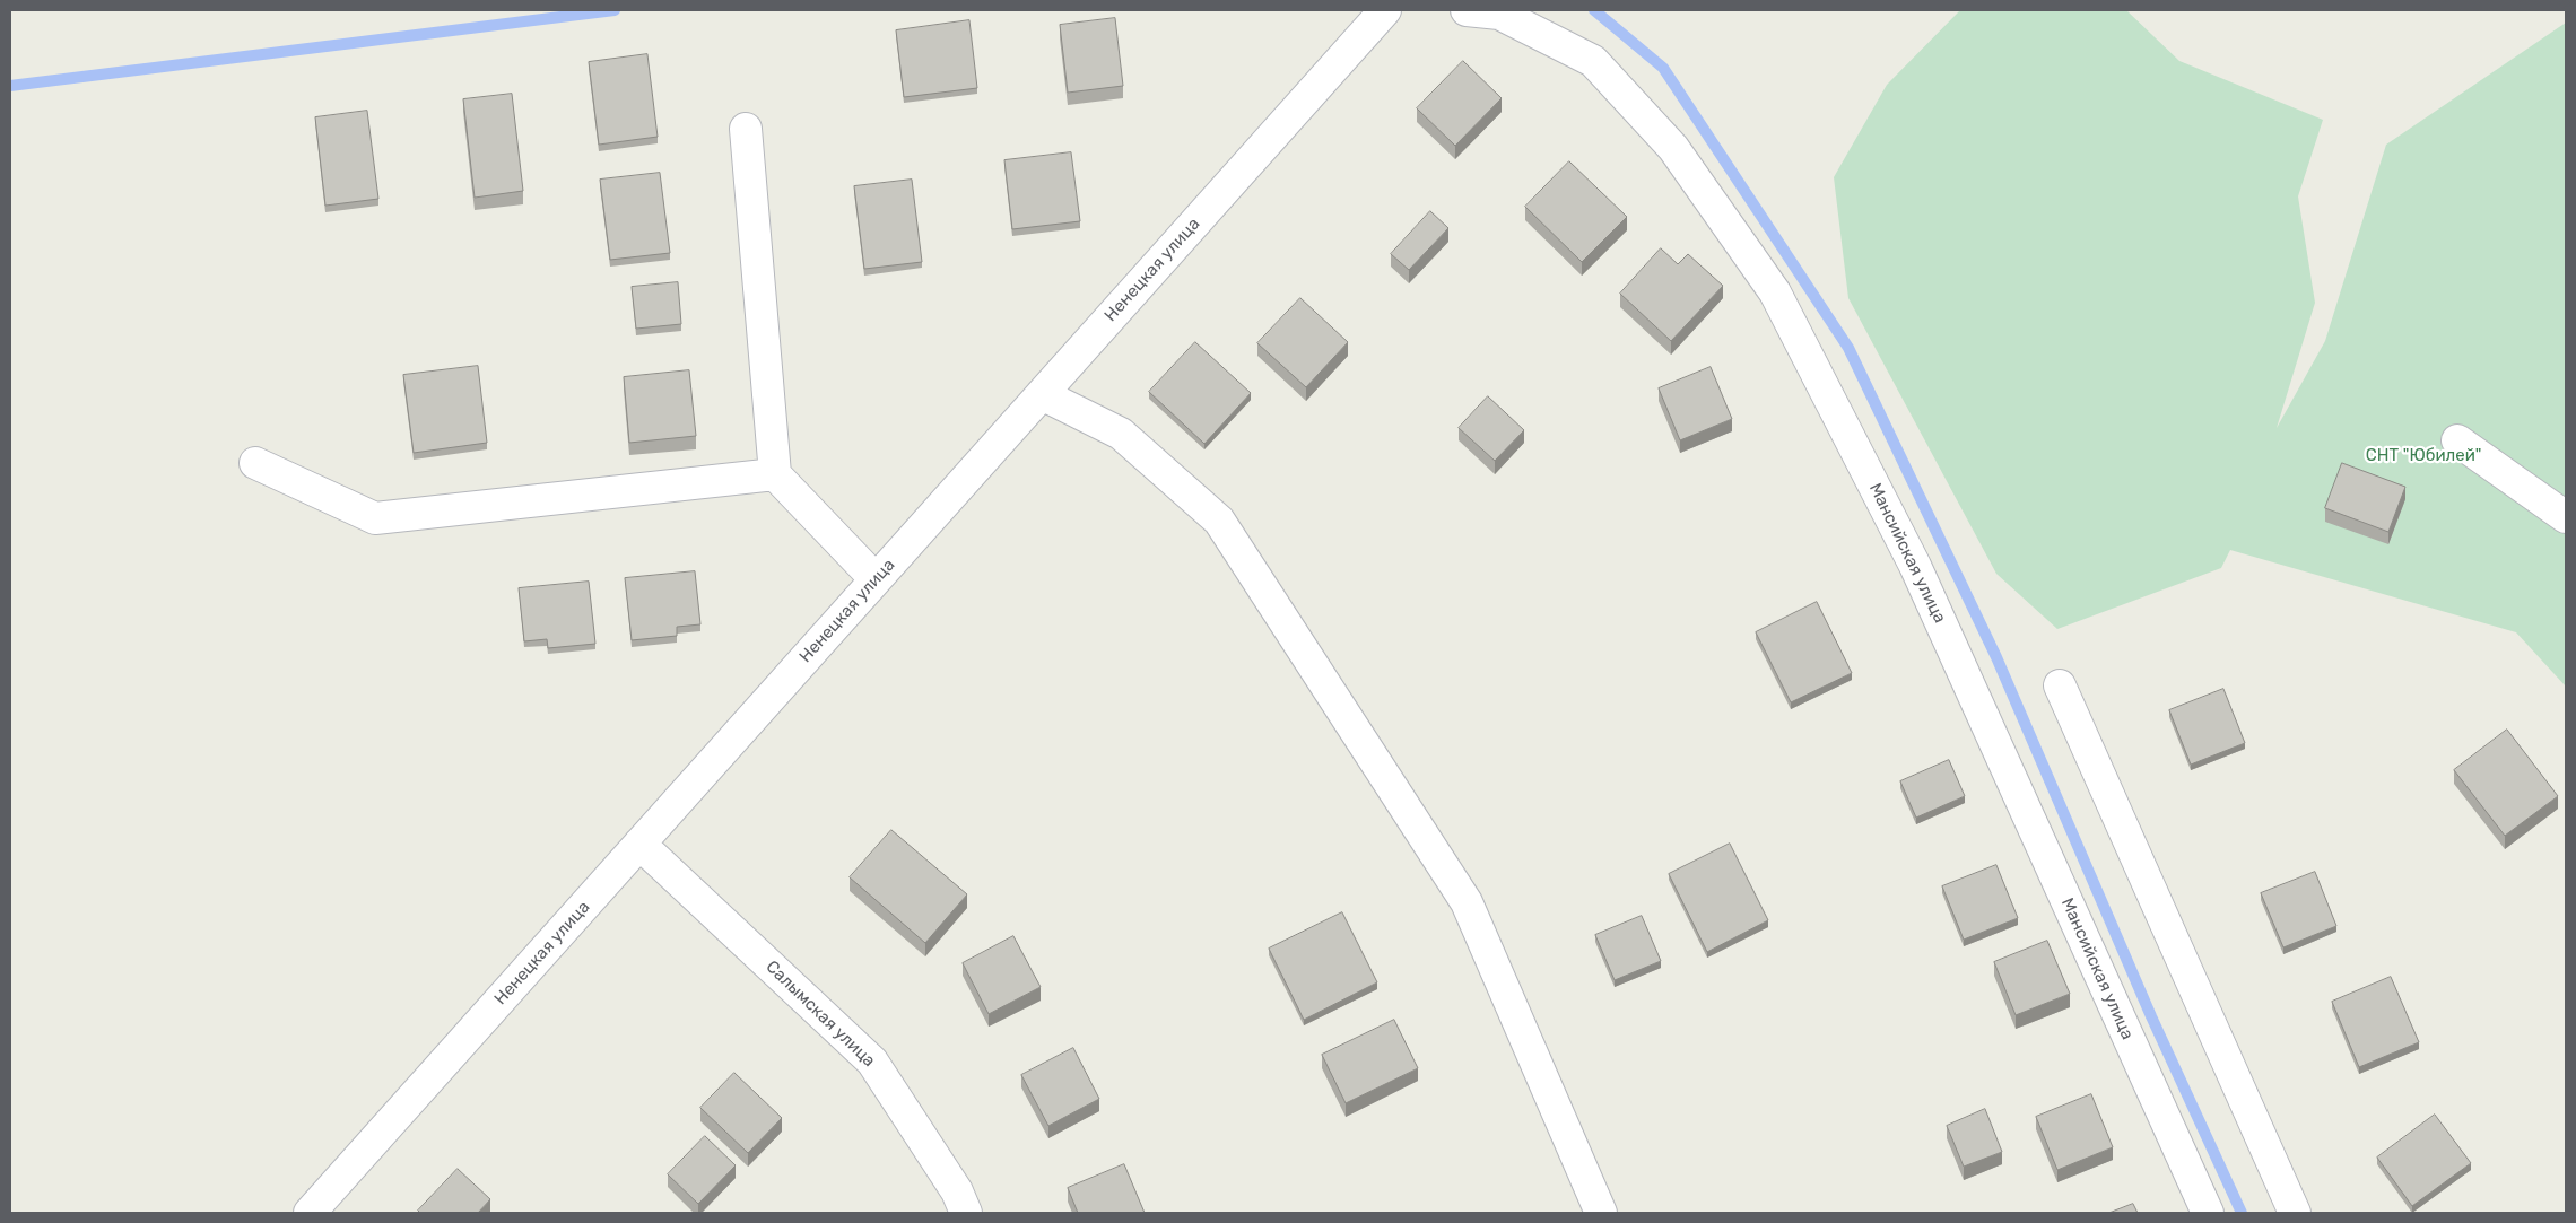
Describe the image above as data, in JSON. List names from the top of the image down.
{
  "streets": {
    "street": ["Ненецкая улица", "Мансийская улица", "Салымская улица"]
  },
  "crossings": [
    ["Ненецкая улица", "Салымская улица"]
  ],
  "parks": ["СНТ \"Юбилей\""]
}
